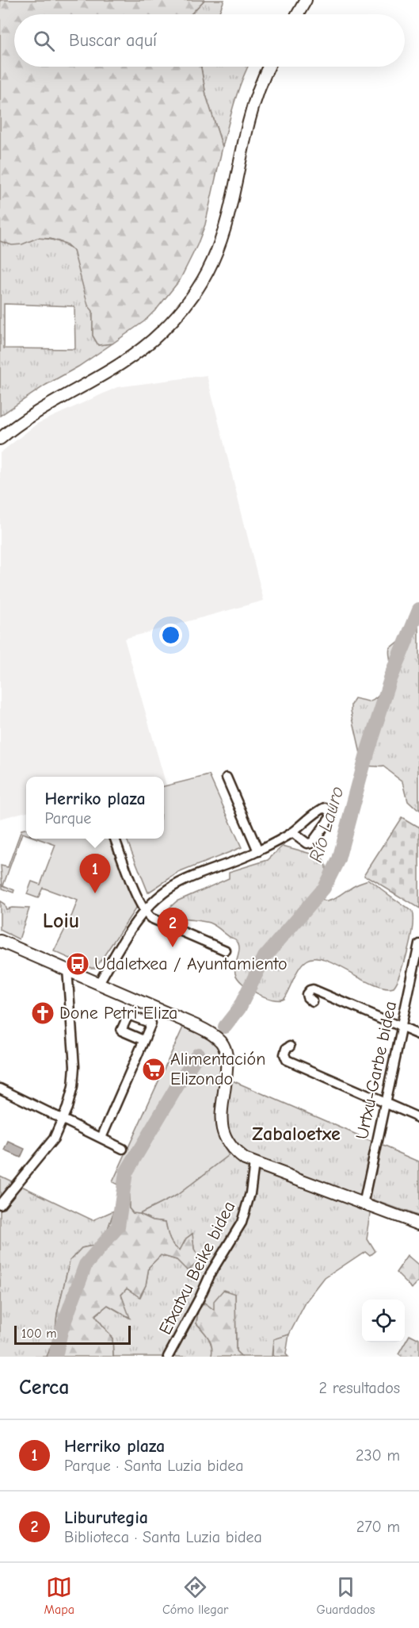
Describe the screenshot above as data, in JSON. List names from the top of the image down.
{
  "streets": {
    "street": ["Urtxu-Garbe bidea", "Etxatxu Beike bidea"]
  },
  "districts": ["Loiu", "Zabaloetxe"],
  "water": ["Río Lauro"],
  "places": {
    "bus stop": ["Udaletxea / Ayuntamiento"],
    "church": ["Done Petri Eliza"],
    "supermarket": ["Alimentación Elizondo"]
  },
  "scale_bar": "100 m",
  "page": {
    "search": "Buscar aquí",
    "popup": ["Herriko plaza", "Parque"],
    "pins": ["1", "2"],
    "scale": "100 m",
    "heading": ["Cerca", "2 resultados"],
    "list": [
      {
        "mark": "1",
        "name": "Herriko plaza",
        "note": "Parque · Santa Luzia bidea",
        "value": "230 m"
      },
      {
        "mark": "2",
        "name": "Liburutegia",
        "note": "Biblioteca · Santa Luzia bidea",
        "value": "270 m"
      }
    ],
    "nav": ["Mapa", "Cómo llegar", "Guardados"]
  }
}
